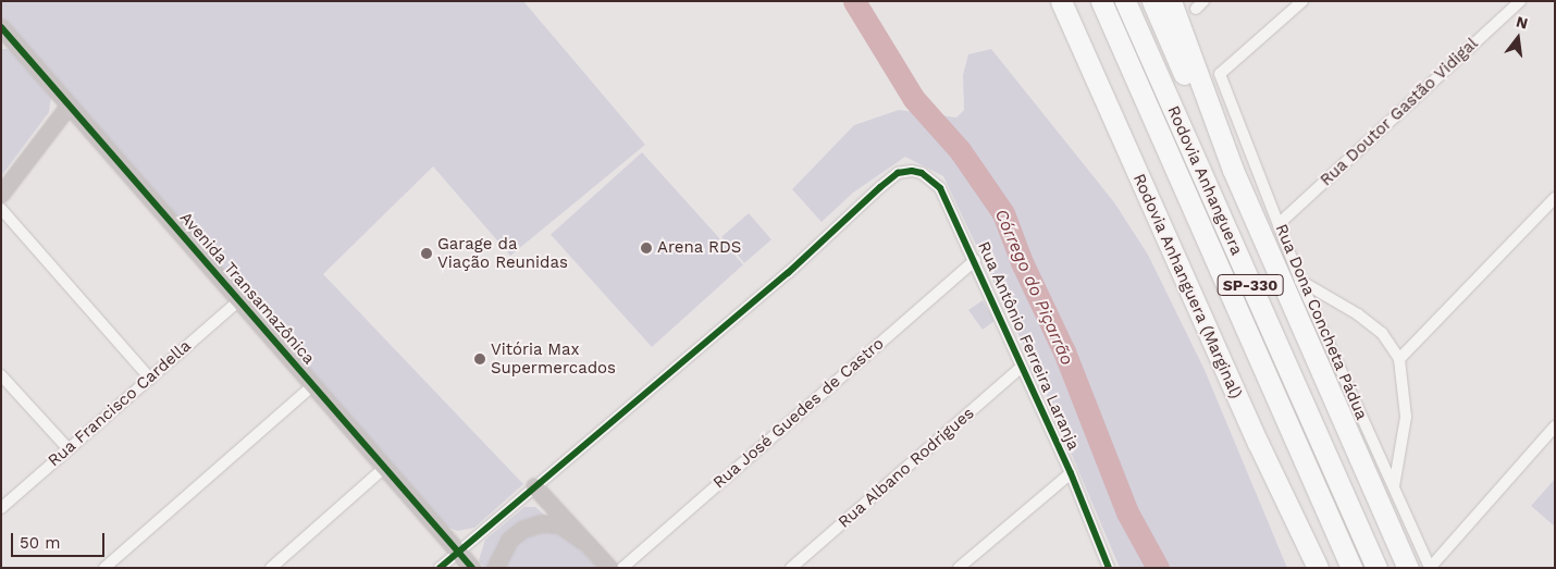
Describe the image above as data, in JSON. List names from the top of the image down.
{
  "streets": {
    "highway": ["Rodovia Anhanguera", "SP-330", "Rodovia Anhanguera (Marginal)"],
    "street": [
      "Rua Doutor Gastão Vidigal",
      "Avenida Transamazônica",
      "Rua Dona Concheta Pádua",
      "Rua Antônio Ferreira Laranja",
      "Rua Francisco Cardella",
      "Rua José Guedes de Castro",
      "Rua Albano Rodrigues"
    ]
  },
  "crossings": [
    ["Rua Doutor Gastão Vidigal", "Rua Dona Concheta Pádua"],
    ["Avenida Transamazônica", "Rua Francisco Cardella"],
    ["Rua Antônio Ferreira Laranja", "Rua José Guedes de Castro"],
    ["Rua Antônio Ferreira Laranja", "Rua Albano Rodrigues"]
  ],
  "water": ["Córrego do Piçarrão"],
  "places": ["Arena RDS", "Garage da Viação Reunidas", "Vitória Max Supermercados"],
  "scale_bar": "50 m",
  "north": "top"
}
